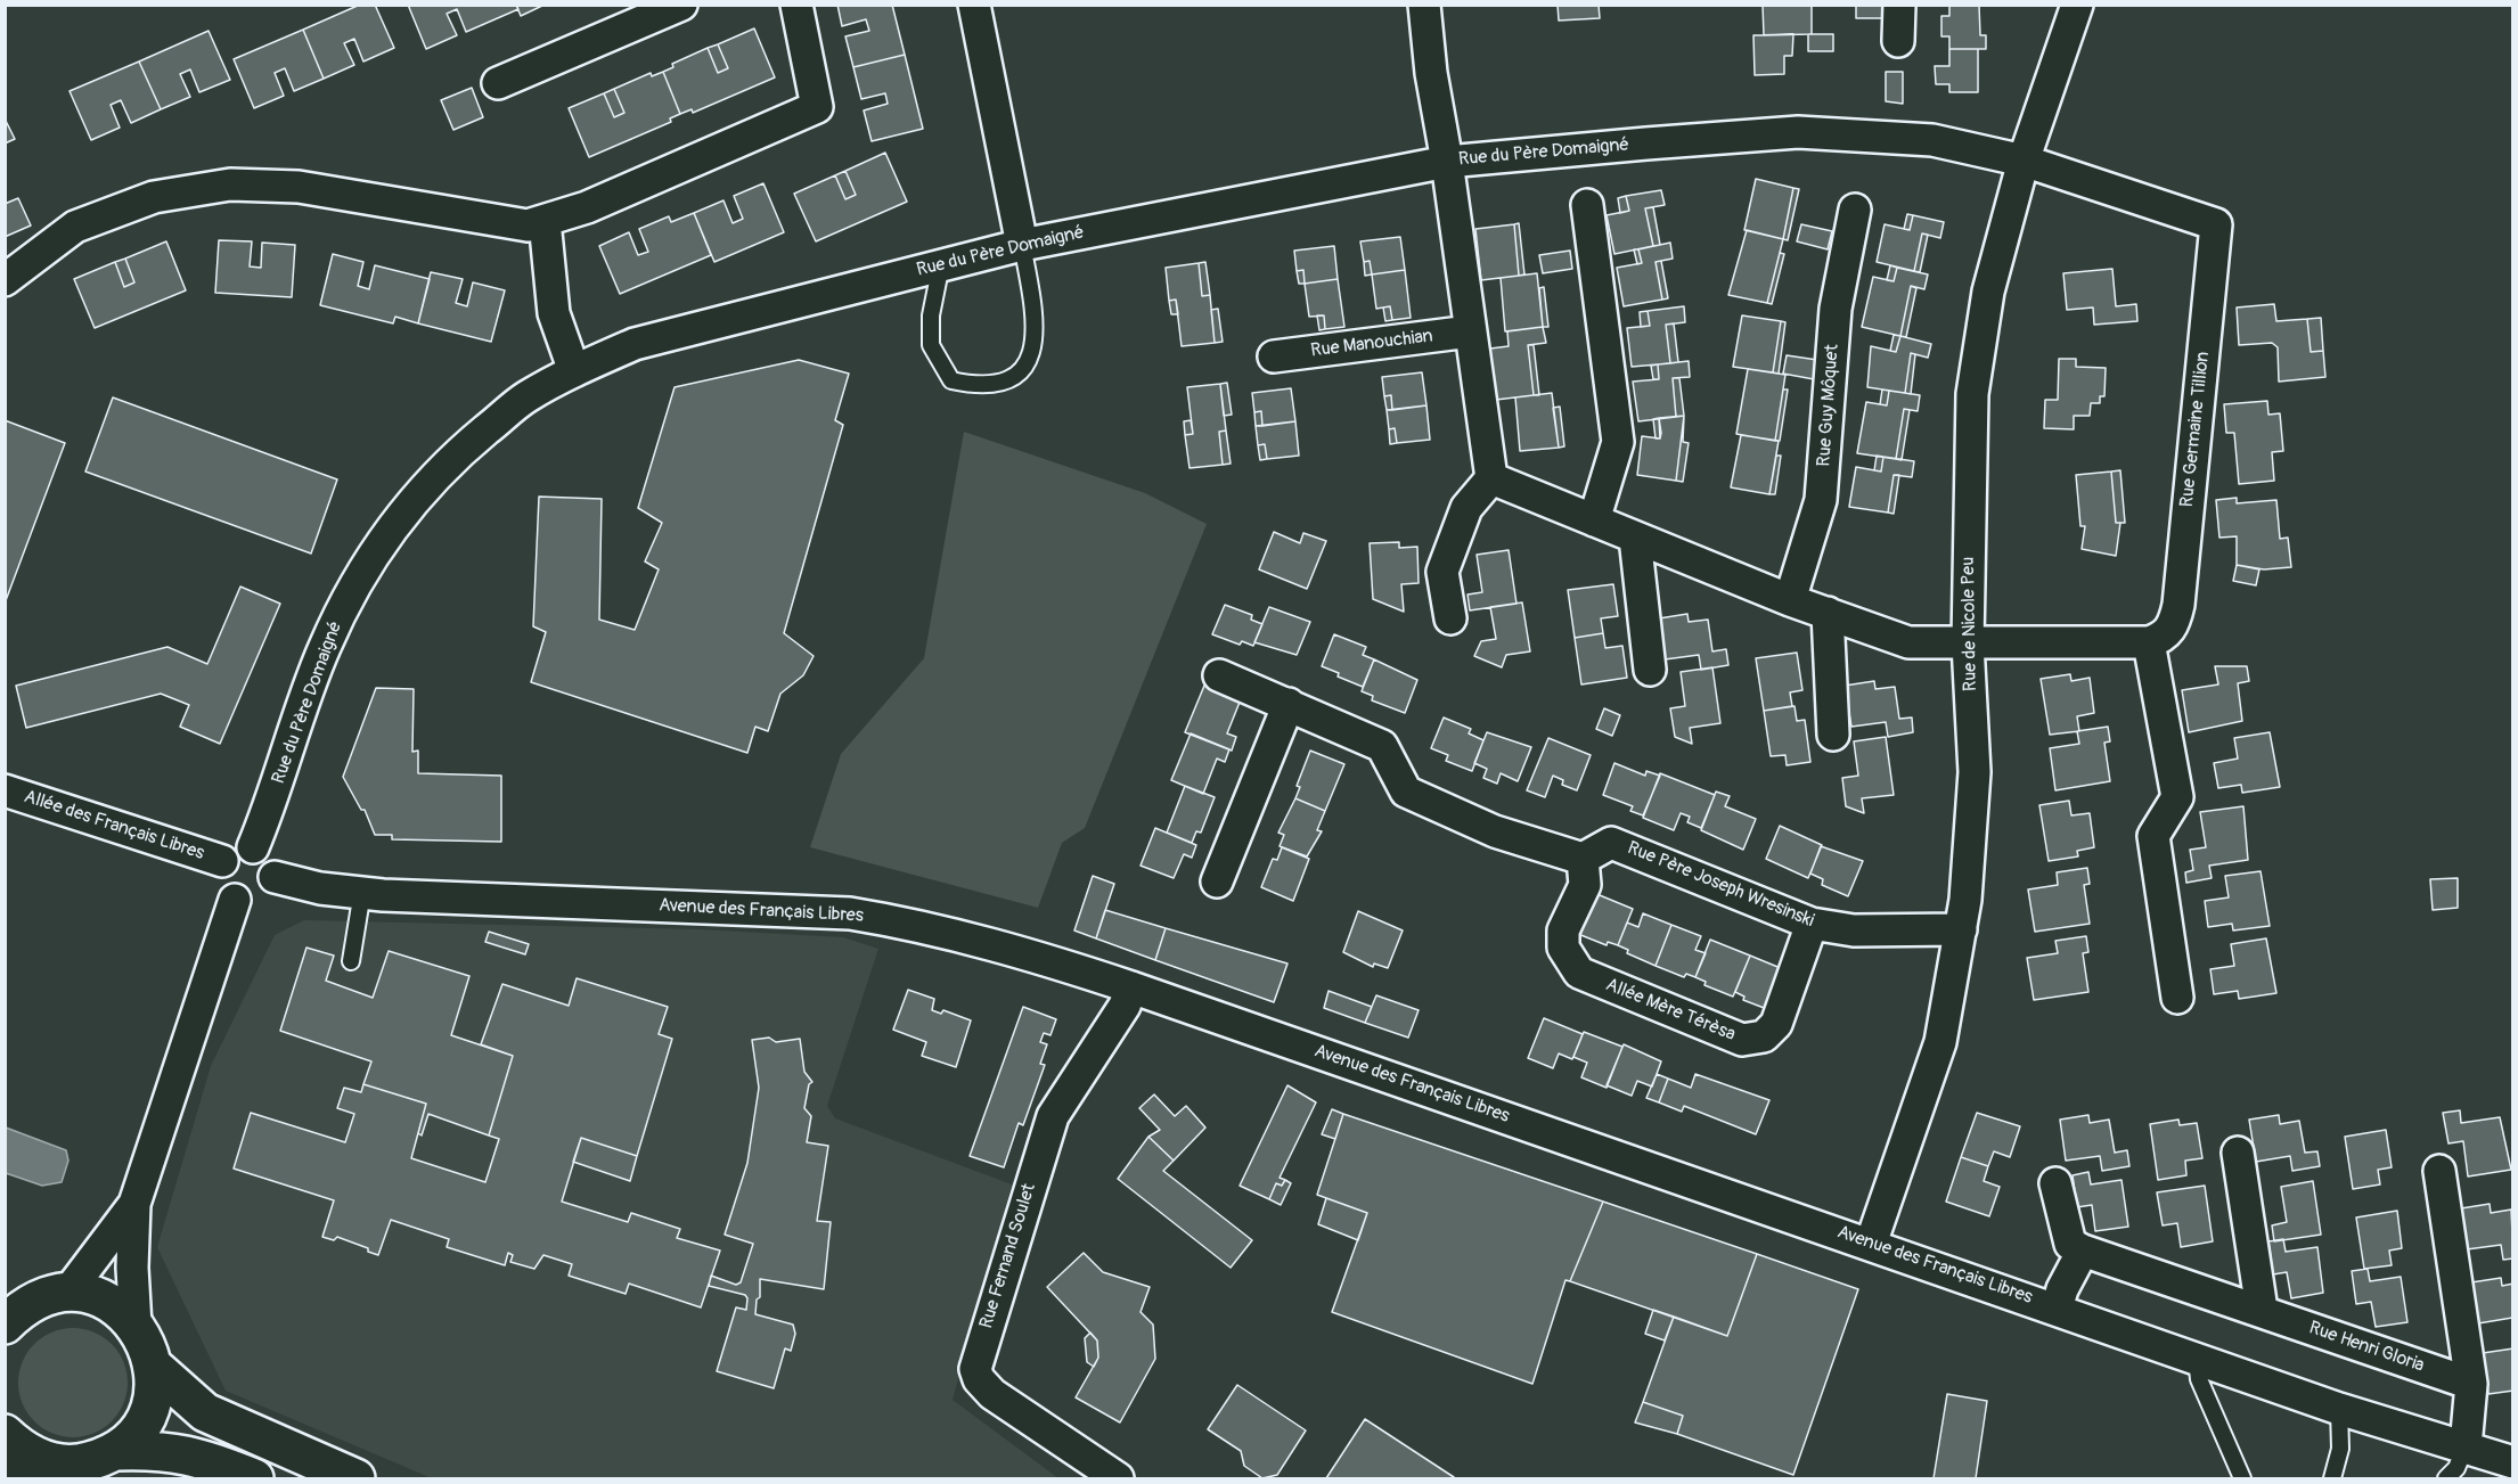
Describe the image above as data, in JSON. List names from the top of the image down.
{
  "streets": {
    "street": [
      "Rue du Père Domaigné",
      "Rue Manouchian",
      "Rue Guy Môquet",
      "Rue Germaine Tillion",
      "Rue de Nicole Peu",
      "Allée des Français Libres",
      "Rue Père Joseph Wresinski",
      "Avenue des Français Libres",
      "Allée Mère Térèsa",
      "Rue Fernand Soulet",
      "Rue Henri Gloria"
    ]
  },
  "crossings": [
    ["Rue du Père Domaigné", "Rue Germaine Tillion"],
    ["Rue du Père Domaigné", "Rue de Nicole Peu"],
    ["Rue du Père Domaigné", "Allée des Français Libres"],
    ["Rue du Père Domaigné", "Avenue des Français Libres"],
    ["Rue Germaine Tillion", "Rue de Nicole Peu"],
    ["Rue de Nicole Peu", "Rue Père Joseph Wresinski"],
    ["Rue de Nicole Peu", "Avenue des Français Libres"],
    ["Allée des Français Libres", "Avenue des Français Libres"],
    ["Rue Père Joseph Wresinski", "Allée Mère Térèsa"],
    ["Avenue des Français Libres", "Rue Fernand Soulet"]
  ]
}
